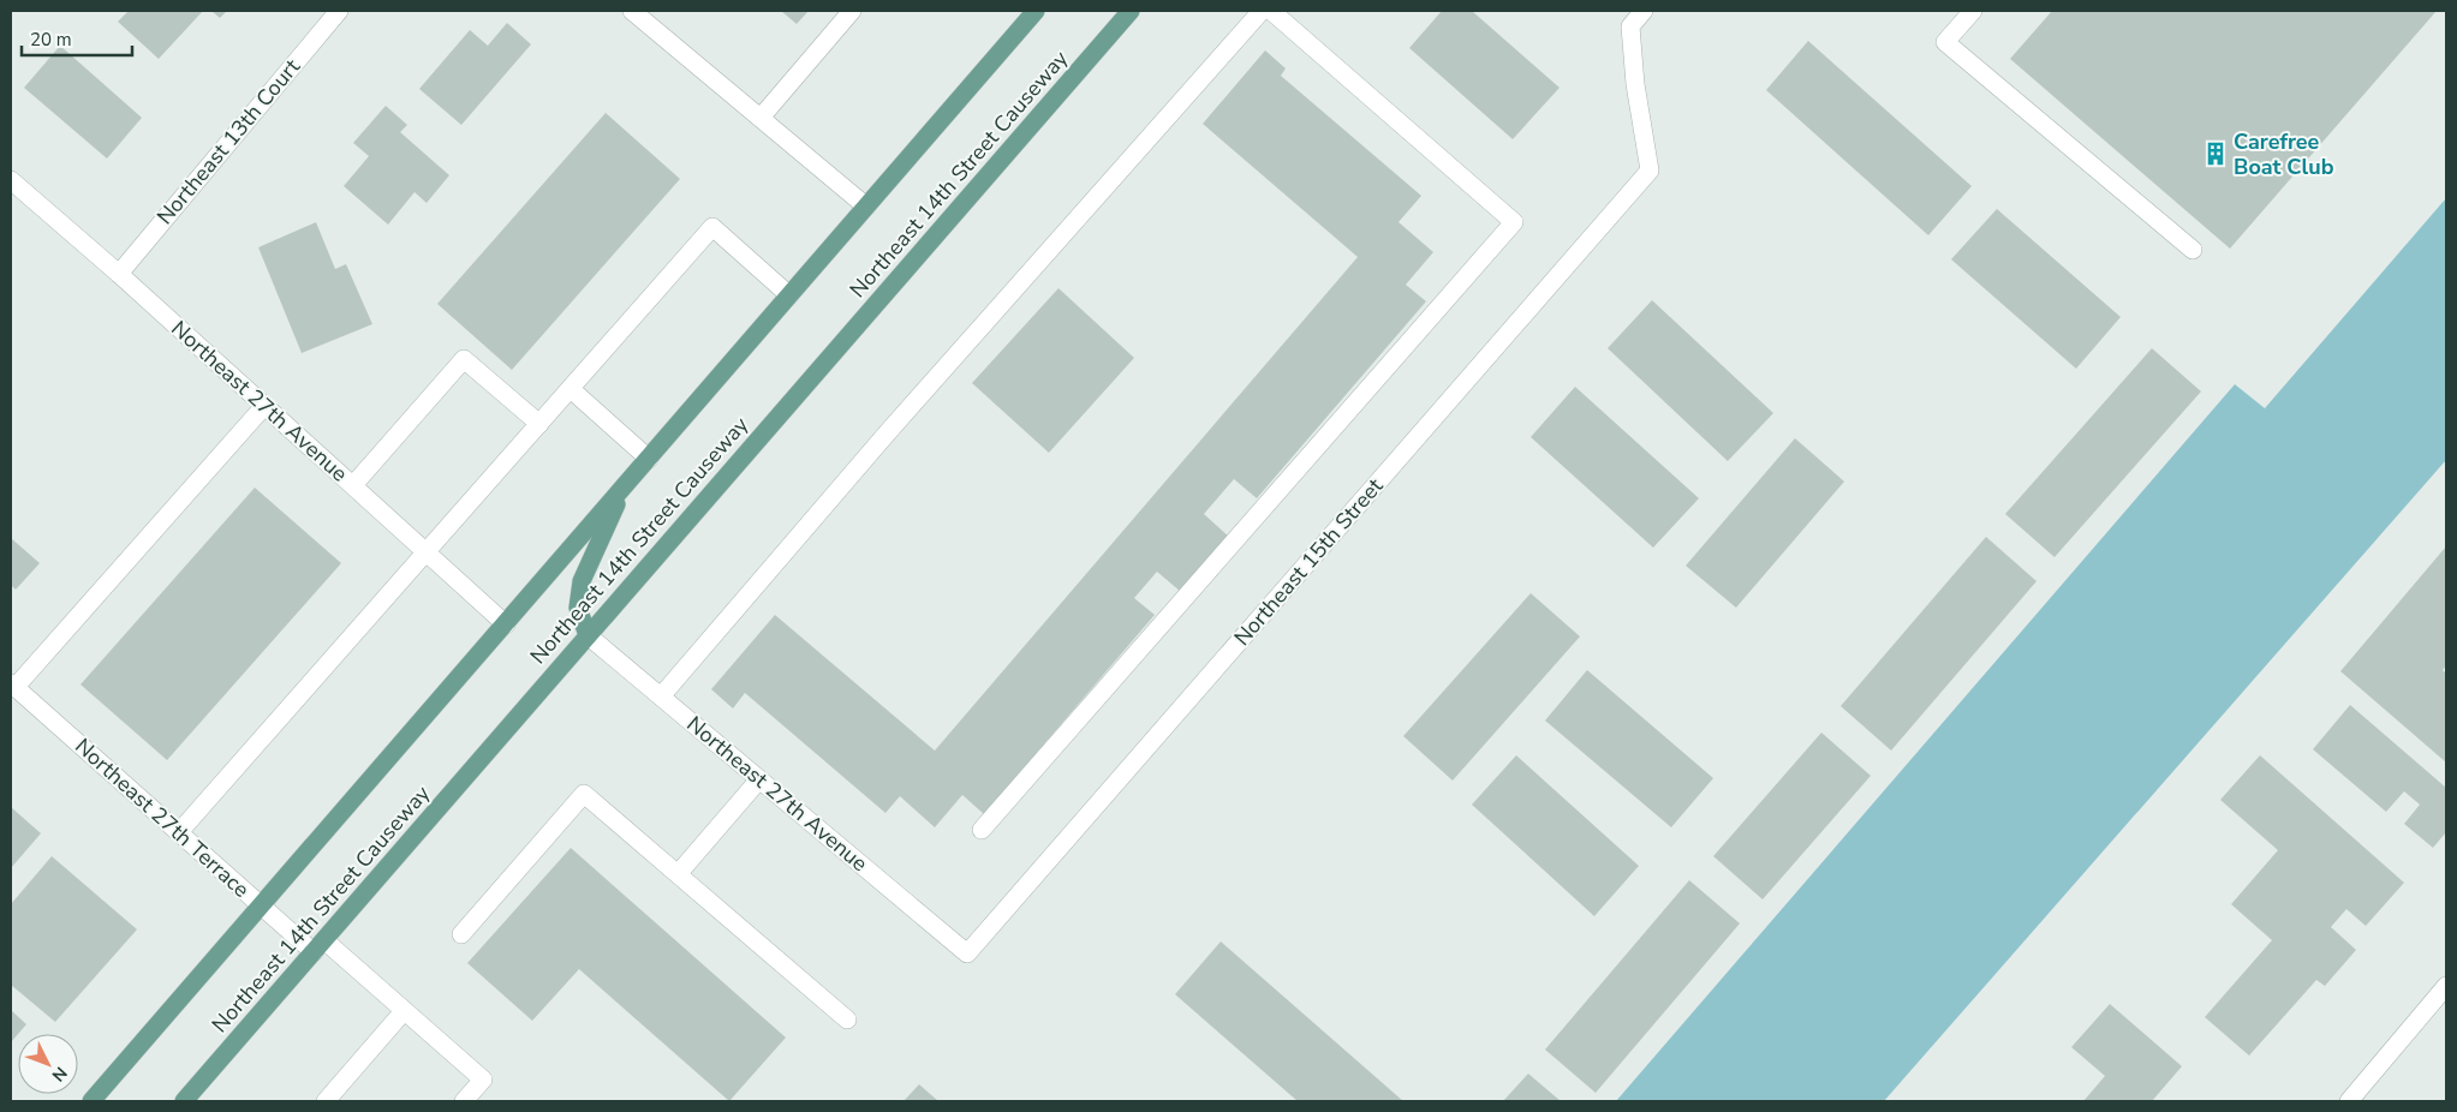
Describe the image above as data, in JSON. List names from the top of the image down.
{
  "streets": {
    "main road": ["Northeast 14th Street Causeway"],
    "street": [
      "Northeast 13th Court",
      "Northeast 27th Avenue",
      "Northeast 15th Street",
      "Northeast 27th Terrace"
    ]
  },
  "crossings": [
    ["Northeast 13th Court", "Northeast 27th Avenue"],
    ["Northeast 14th Street Causeway", "Northeast 27th Avenue"],
    ["Northeast 14th Street Causeway", "Northeast 27th Terrace"],
    ["Northeast 27th Avenue", "Northeast 15th Street"]
  ],
  "places": {
    "building": ["Carefree Boat Club"]
  },
  "scale_bar": "20 m",
  "north": "bottom right"
}
